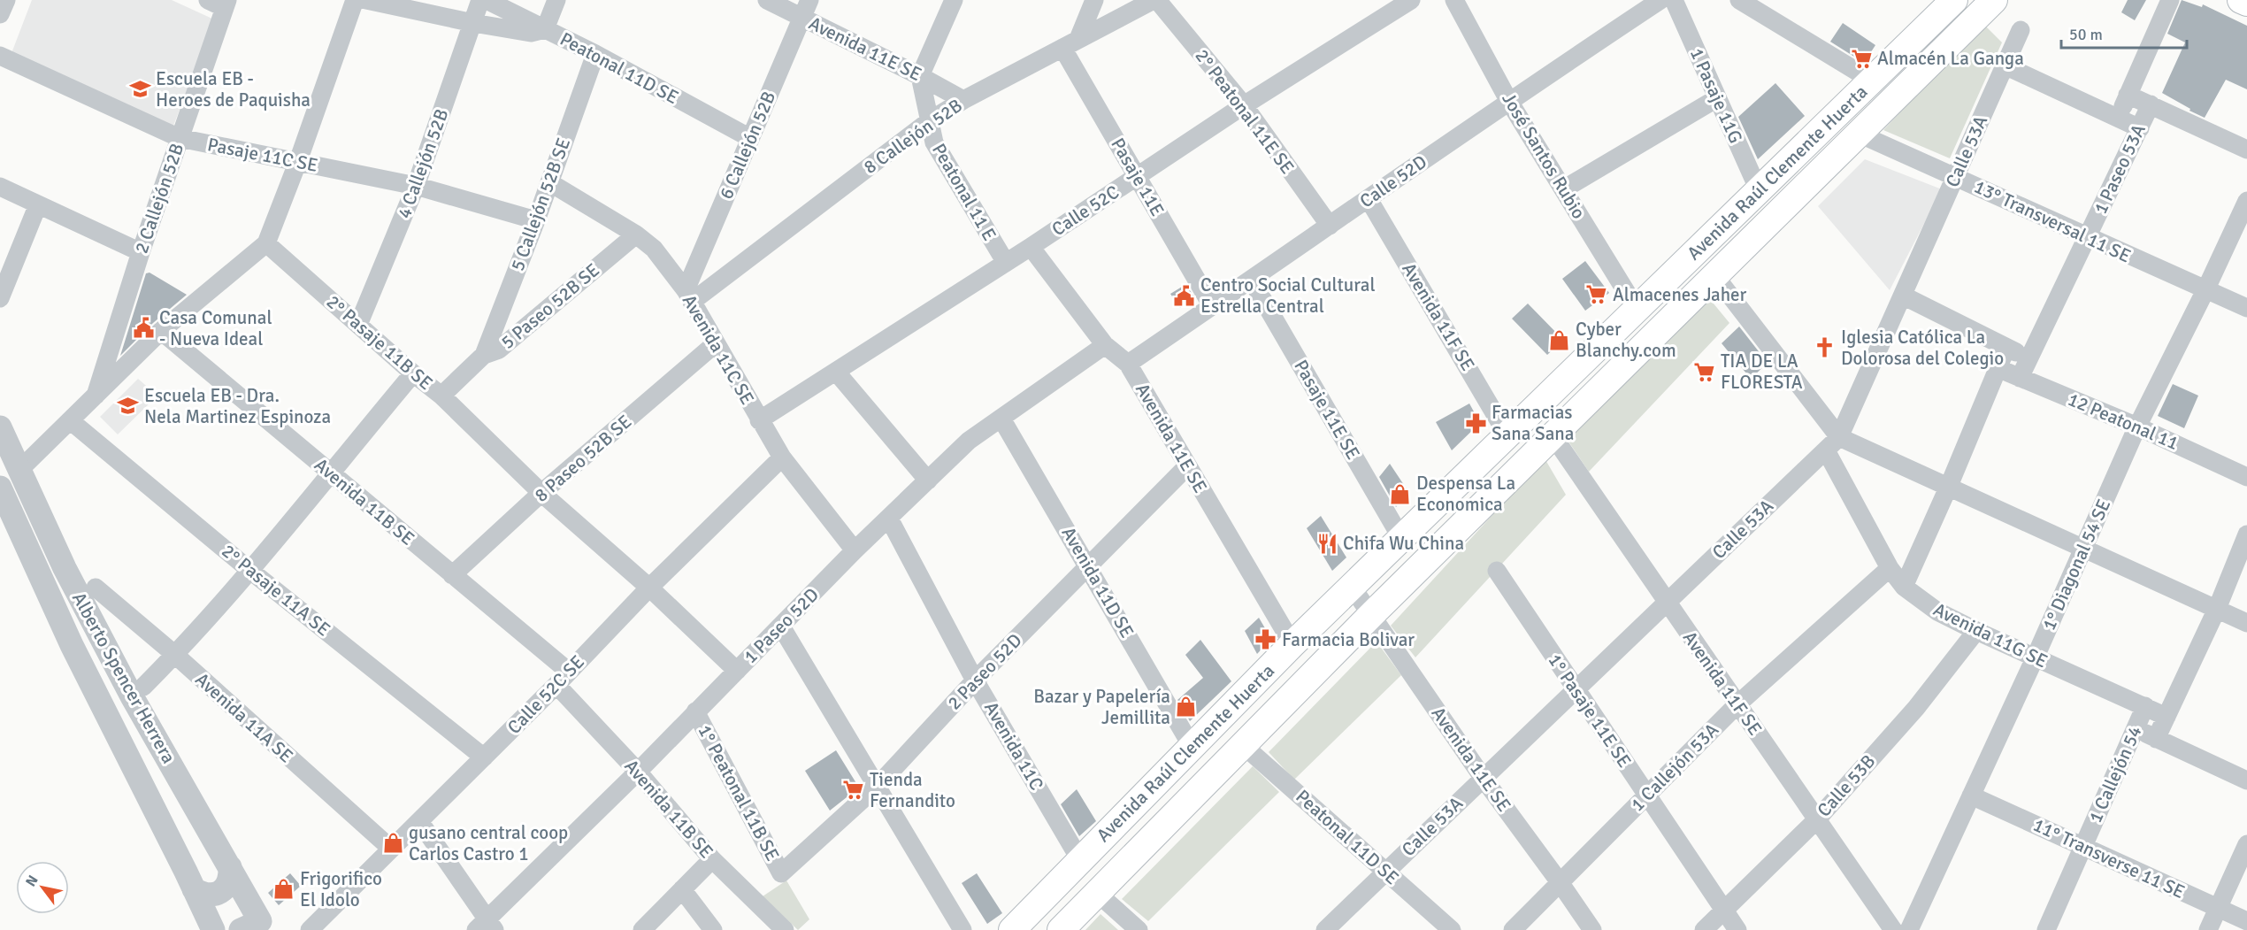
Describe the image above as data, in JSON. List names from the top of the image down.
{
  "streets": {
    "main road": ["Avenida Raúl Clemente Huerta"],
    "street": [
      "Avenida 11E SE",
      "Peatonal 11D SE",
      "1 Pasaje 11G",
      "2° Peatonal 11E SE",
      "8 Callejón 52B",
      "6 Callejón 52B",
      "Calle 53A",
      "Pasaje 11C SE",
      "José Santos Rubio",
      "4 Callejón 52B",
      "1 Paseo 53A",
      "Pasaje 11E",
      "Calle 52D",
      "Peatonal 11 E",
      "2 Callejón 52B",
      "5 Callejón 52B SE",
      "Calle 52C",
      "13° Transversal 11 SE",
      "5 Paseo 52B SE",
      "Avenida 11F SE",
      "2° Pasaje 11B SE",
      "Avenida 11C SE",
      "Pasaje 11E SE",
      "12 Peatonal 11",
      "8 Paseo 52B SE",
      "Avenida 11B SE",
      "1° Diagonal 54 SE",
      "Avenida 11D SE",
      "2° Pasaje 11A SE",
      "1 Paseo 52D",
      "Avenida 11G SE",
      "2 Paseo 52D",
      "Alberto Spencer Herrera",
      "Calle 52C SE",
      "1° Pasaje 11E SE",
      "Avenida 11A SE",
      "Avenida 11C",
      "1 Callejón 53A",
      "1 Callejón 54",
      "Calle 53B",
      "1° Peatonal 11B SE",
      "11° Transverse 11 SE"
    ]
  },
  "crossings": [
    ["Avenida 11E SE", "8 Callejón 52B"],
    ["Avenida 11E SE", "6 Callejón 52B"],
    ["Avenida 11E SE", "Calle 53A"],
    ["Avenida 11E SE", "Avenida Raúl Clemente Huerta"],
    ["Avenida 11E SE", "Calle 52D"],
    ["Avenida 11E SE", "Peatonal 11 E"],
    ["Avenida 11E SE", "Calle 52C"],
    ["Avenida 11E SE", "1 Paseo 52D"],
    ["Avenida 11E SE", "2 Paseo 52D"],
    ["Avenida 11E SE", "1 Callejón 53A"],
    ["Peatonal 11D SE", "6 Callejón 52B"],
    ["Peatonal 11D SE", "Calle 53A"],
    ["Peatonal 11D SE", "Avenida Raúl Clemente Huerta"],
    ["Peatonal 11D SE", "5 Callejón 52B SE"],
    ["1 Pasaje 11G", "Avenida Raúl Clemente Huerta"],
    ["2° Peatonal 11E SE", "8 Callejón 52B"],
    ["2° Peatonal 11E SE", "Calle 52D"],
    ["2° Peatonal 11E SE", "Calle 52C"],
    ["8 Callejón 52B", "6 Callejón 52B"],
    ["8 Callejón 52B", "Pasaje 11E"],
    ["8 Callejón 52B", "Peatonal 11 E"],
    ["8 Callejón 52B", "Avenida 11C SE"],
    ["6 Callejón 52B", "Avenida 11C SE"],
    ["Calle 53A", "13° Transversal 11 SE"],
    ["Calle 53A", "Avenida 11F SE"],
    ["Calle 53A", "Avenida 11G SE"],
    ["Calle 53A", "1° Pasaje 11E SE"],
    ["Pasaje 11C SE", "4 Callejón 52B"],
    ["Pasaje 11C SE", "2 Callejón 52B"],
    ["Pasaje 11C SE", "5 Callejón 52B SE"],
    ["José Santos Rubio", "Avenida Raúl Clemente Huerta"],
    ["José Santos Rubio", "Calle 52D"],
    ["4 Callejón 52B", "2° Pasaje 11B SE"],
    ["1 Paseo 53A", "13° Transversal 11 SE"],
    ["1 Paseo 53A", "12 Peatonal 11"],
    ["Avenida Raúl Clemente Huerta", "13° Transversal 11 SE"],
    ["Avenida Raúl Clemente Huerta", "Avenida 11F SE"],
    ["Avenida Raúl Clemente Huerta", "Pasaje 11E SE"],
    ["Avenida Raúl Clemente Huerta", "Avenida 11D SE"],
    ["Avenida Raúl Clemente Huerta", "Avenida 11C"],
    ["Pasaje 11E", "Calle 52D"],
    ["Pasaje 11E", "Calle 52C"],
    ["Calle 52D", "Avenida 11F SE"],
    ["Calle 52D", "Pasaje 11E SE"],
    ["Peatonal 11 E", "Calle 52C"],
    ["5 Callejón 52B SE", "5 Paseo 52B SE"],
    ["5 Callejón 52B SE", "Avenida 11C SE"],
    ["Calle 52C", "Avenida 11C SE"],
    ["13° Transversal 11 SE", "1° Diagonal 54 SE"],
    ["5 Paseo 52B SE", "2° Pasaje 11B SE"],
    ["5 Paseo 52B SE", "Avenida 11C SE"],
    ["Avenida 11F SE", "1° Diagonal 54 SE"],
    ["Avenida 11F SE", "1 Callejón 53A"],
    ["Avenida 11F SE", "Calle 53B"],
    ["2° Pasaje 11B SE", "8 Paseo 52B SE"],
    ["2° Pasaje 11B SE", "1 Paseo 52D"],
    ["2° Pasaje 11B SE", "Calle 52C SE"],
    ["Avenida 11C SE", "8 Paseo 52B SE"],
    ["Avenida 11C SE", "1 Paseo 52D"],
    ["Avenida 11C SE", "Calle 52C SE"],
    ["12 Peatonal 11", "1° Diagonal 54 SE"],
    ["8 Paseo 52B SE", "Avenida 11B SE"],
    ["Avenida 11B SE", "1 Paseo 52D"],
    ["Avenida 11B SE", "Calle 52C SE"],
    ["1° Diagonal 54 SE", "Avenida 11G SE"],
    ["1° Diagonal 54 SE", "11° Transverse 11 SE"],
    ["Avenida 11D SE", "1 Paseo 52D"],
    ["Avenida 11D SE", "2 Paseo 52D"],
    ["2° Pasaje 11A SE", "Calle 52C SE"],
    ["1 Paseo 52D", "Avenida 11C"],
    ["1 Paseo 52D", "1° Peatonal 11B SE"],
    ["Avenida 11G SE", "1 Callejón 53A"],
    ["Avenida 11G SE", "1 Callejón 54"],
    ["Avenida 11G SE", "Calle 53B"],
    ["2 Paseo 52D", "Avenida 11C"],
    ["2 Paseo 52D", "1° Peatonal 11B SE"],
    ["Calle 52C SE", "Avenida 11A SE"],
    ["1° Pasaje 11E SE", "1 Callejón 53A"],
    ["1° Pasaje 11E SE", "Calle 53B"],
    ["1 Callejón 54", "11° Transverse 11 SE"]
  ],
  "places": {
    "supermarket": [
      "Almacén La Ganga",
      "Almacenes Jaher",
      "TIA DE LA FLORESTA",
      "Tienda Fernandito"
    ],
    "school or university": ["Escuela EB - Heroes de Paquisha", "Escuela EB - Dra. Nela Martinez Espinoza"],
    "public building": ["Centro Social Cultural Estrella Central", "Casa Comunal - Nueva Ideal"],
    "shop": [
      "Cyber Blanchy.com",
      "Despensa La Economica",
      "Bazar y Papelería Jemillita",
      "gusano central coop Carlos Castro 1",
      "Frigorifico El Idolo"
    ],
    "church": ["Iglesia Católica La Dolorosa del Colegio"],
    "pharmacy": ["Farmacias Sana Sana", "Farmacia Bolivar"],
    "restaurant": ["Chifa Wu China"]
  },
  "scale_bar": "50 m",
  "north": "top left"
}
